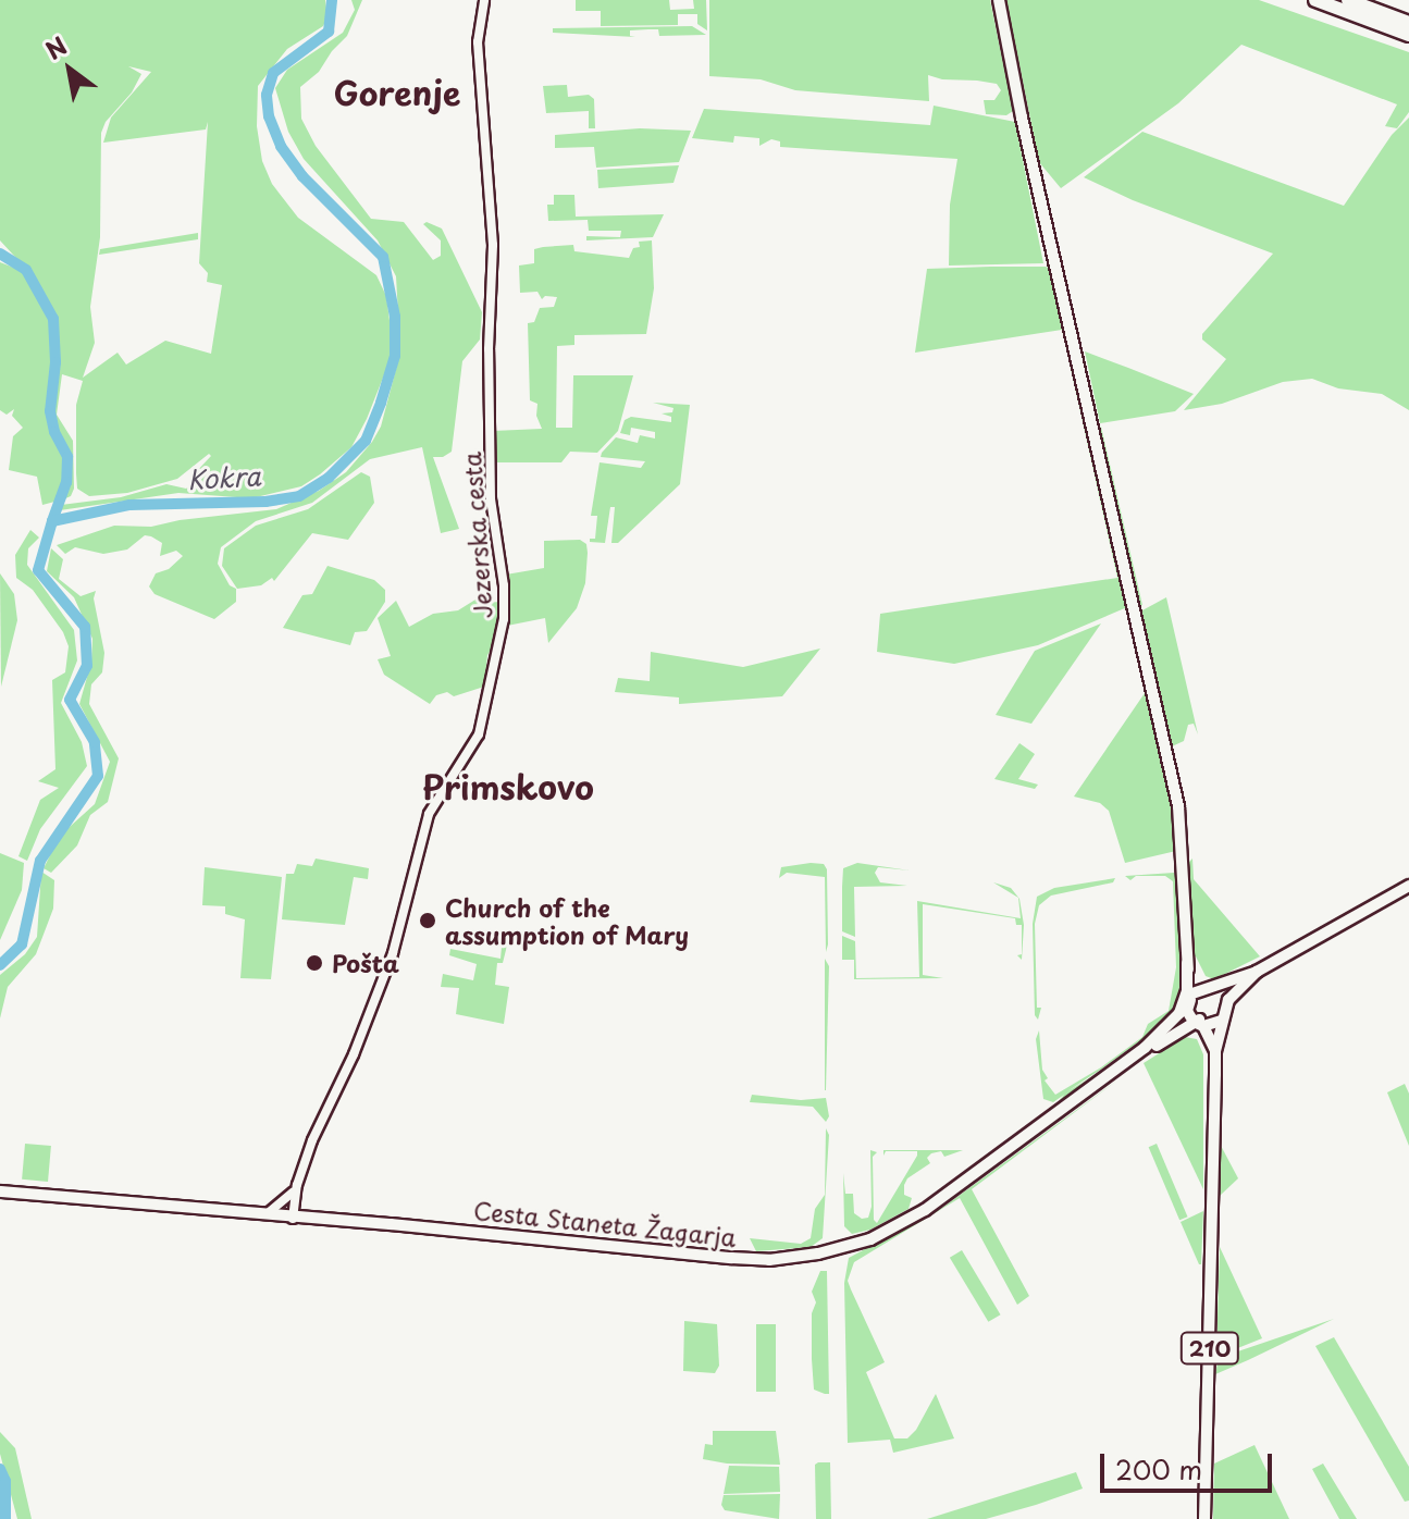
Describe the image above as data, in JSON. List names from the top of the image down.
{
  "streets": {
    "main road": ["Cesta Staneta Žagarja", "210"],
    "street": ["Jezerska cesta"]
  },
  "crossings": [
    ["Jezerska cesta", "Cesta Staneta Žagarja"],
    ["Cesta Staneta Žagarja", "210"]
  ],
  "districts": ["Gorenje", "Primskovo"],
  "water": ["Kokra"],
  "places": ["Church of the assumption of Mary", "Pošta"],
  "scale_bar": "200 m",
  "north": "top left"
}
